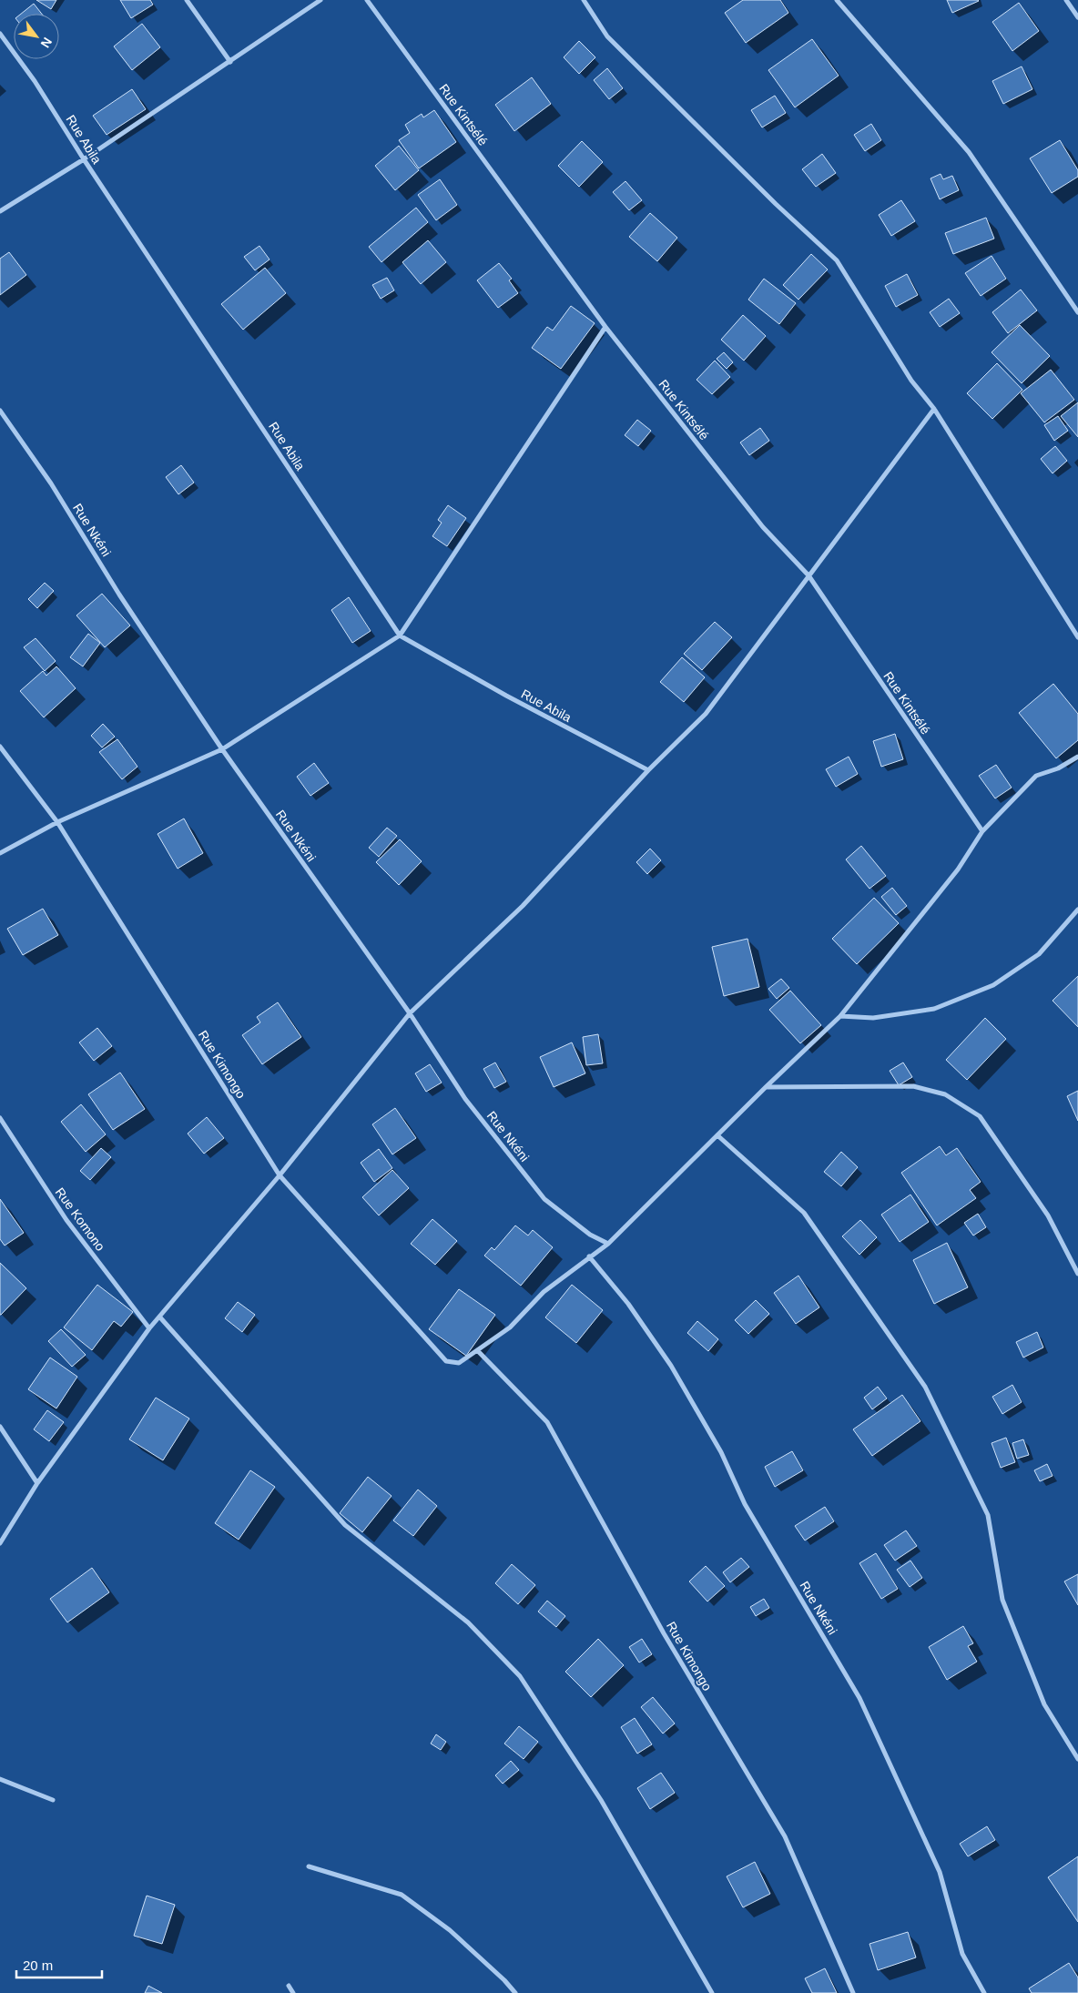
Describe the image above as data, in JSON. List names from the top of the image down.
{
  "streets": {
    "street": [
      "Rue Kintsélé",
      "Rue Abila",
      "Rue Nkéni",
      "Rue Kimongo",
      "Rue Komono"
    ]
  },
  "scale_bar": "20 m",
  "north": "bottom right"
}
